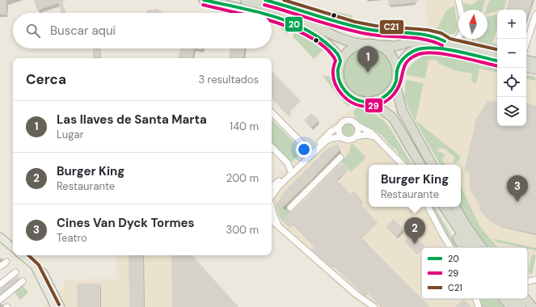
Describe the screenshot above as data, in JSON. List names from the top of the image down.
{
  "lines": ["transit line 20", "transit line C21", "transit line 29"],
  "legend": ["20", "29", "C21"],
  "north": "top",
  "page": {
    "map_buttons": ["+", "−"],
    "search": "Buscar aquí",
    "pins": ["1", "3", "2"],
    "heading": ["Cerca", "3 resultados"],
    "list": [
      {
        "mark": "1",
        "name": "Las llaves de Santa Marta",
        "note": "Lugar",
        "value": "140 m"
      },
      {
        "mark": "2",
        "name": "Burger King",
        "note": "Restaurante",
        "value": "200 m"
      },
      {
        "mark": "3",
        "name": "Cines Van Dyck Tormes",
        "note": "Teatro",
        "value": "300 m"
      }
    ],
    "popup": ["Burger King", "Restaurante"]
  }
}
